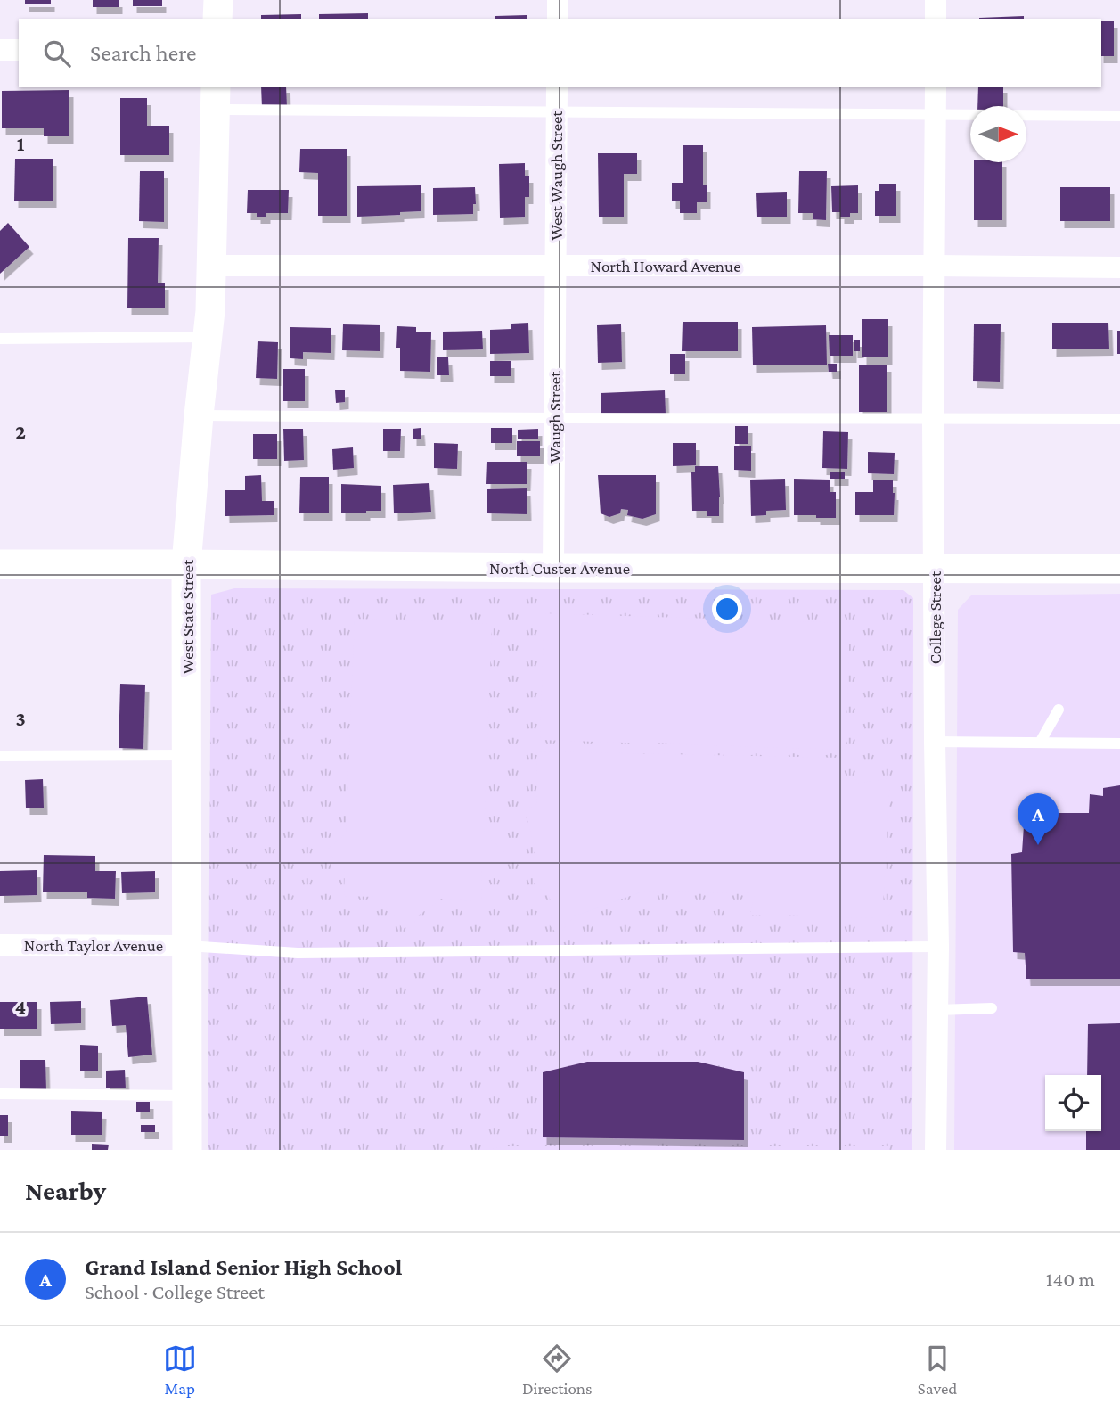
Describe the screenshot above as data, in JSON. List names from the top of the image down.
{
  "streets": {
    "street": [
      "West Waugh Street",
      "North Howard Avenue",
      "Waugh Street",
      "North Custer Avenue",
      "West State Street",
      "College Street",
      "North Taylor Avenue"
    ]
  },
  "crossings": [
    ["West Waugh Street", "North Howard Avenue"],
    ["West Waugh Street", "Waugh Street"],
    ["North Howard Avenue", "Waugh Street"],
    ["North Howard Avenue", "West State Street"],
    ["North Howard Avenue", "College Street"],
    ["Waugh Street", "North Custer Avenue"],
    ["North Custer Avenue", "West State Street"],
    ["North Custer Avenue", "College Street"],
    ["West State Street", "North Taylor Avenue"]
  ],
  "north": "right",
  "page": {
    "search": "Search here",
    "pins": "A",
    "heading": "Nearby",
    "list": [
      {
        "mark": "A",
        "name": "Grand Island Senior High School",
        "note": "School · College Street",
        "value": "140 m"
      }
    ],
    "nav": ["Map", "Directions", "Saved"]
  },
  "grid": {
    "rows": [
      "1",
      "2",
      "3",
      "4"
    ]
  }
}
